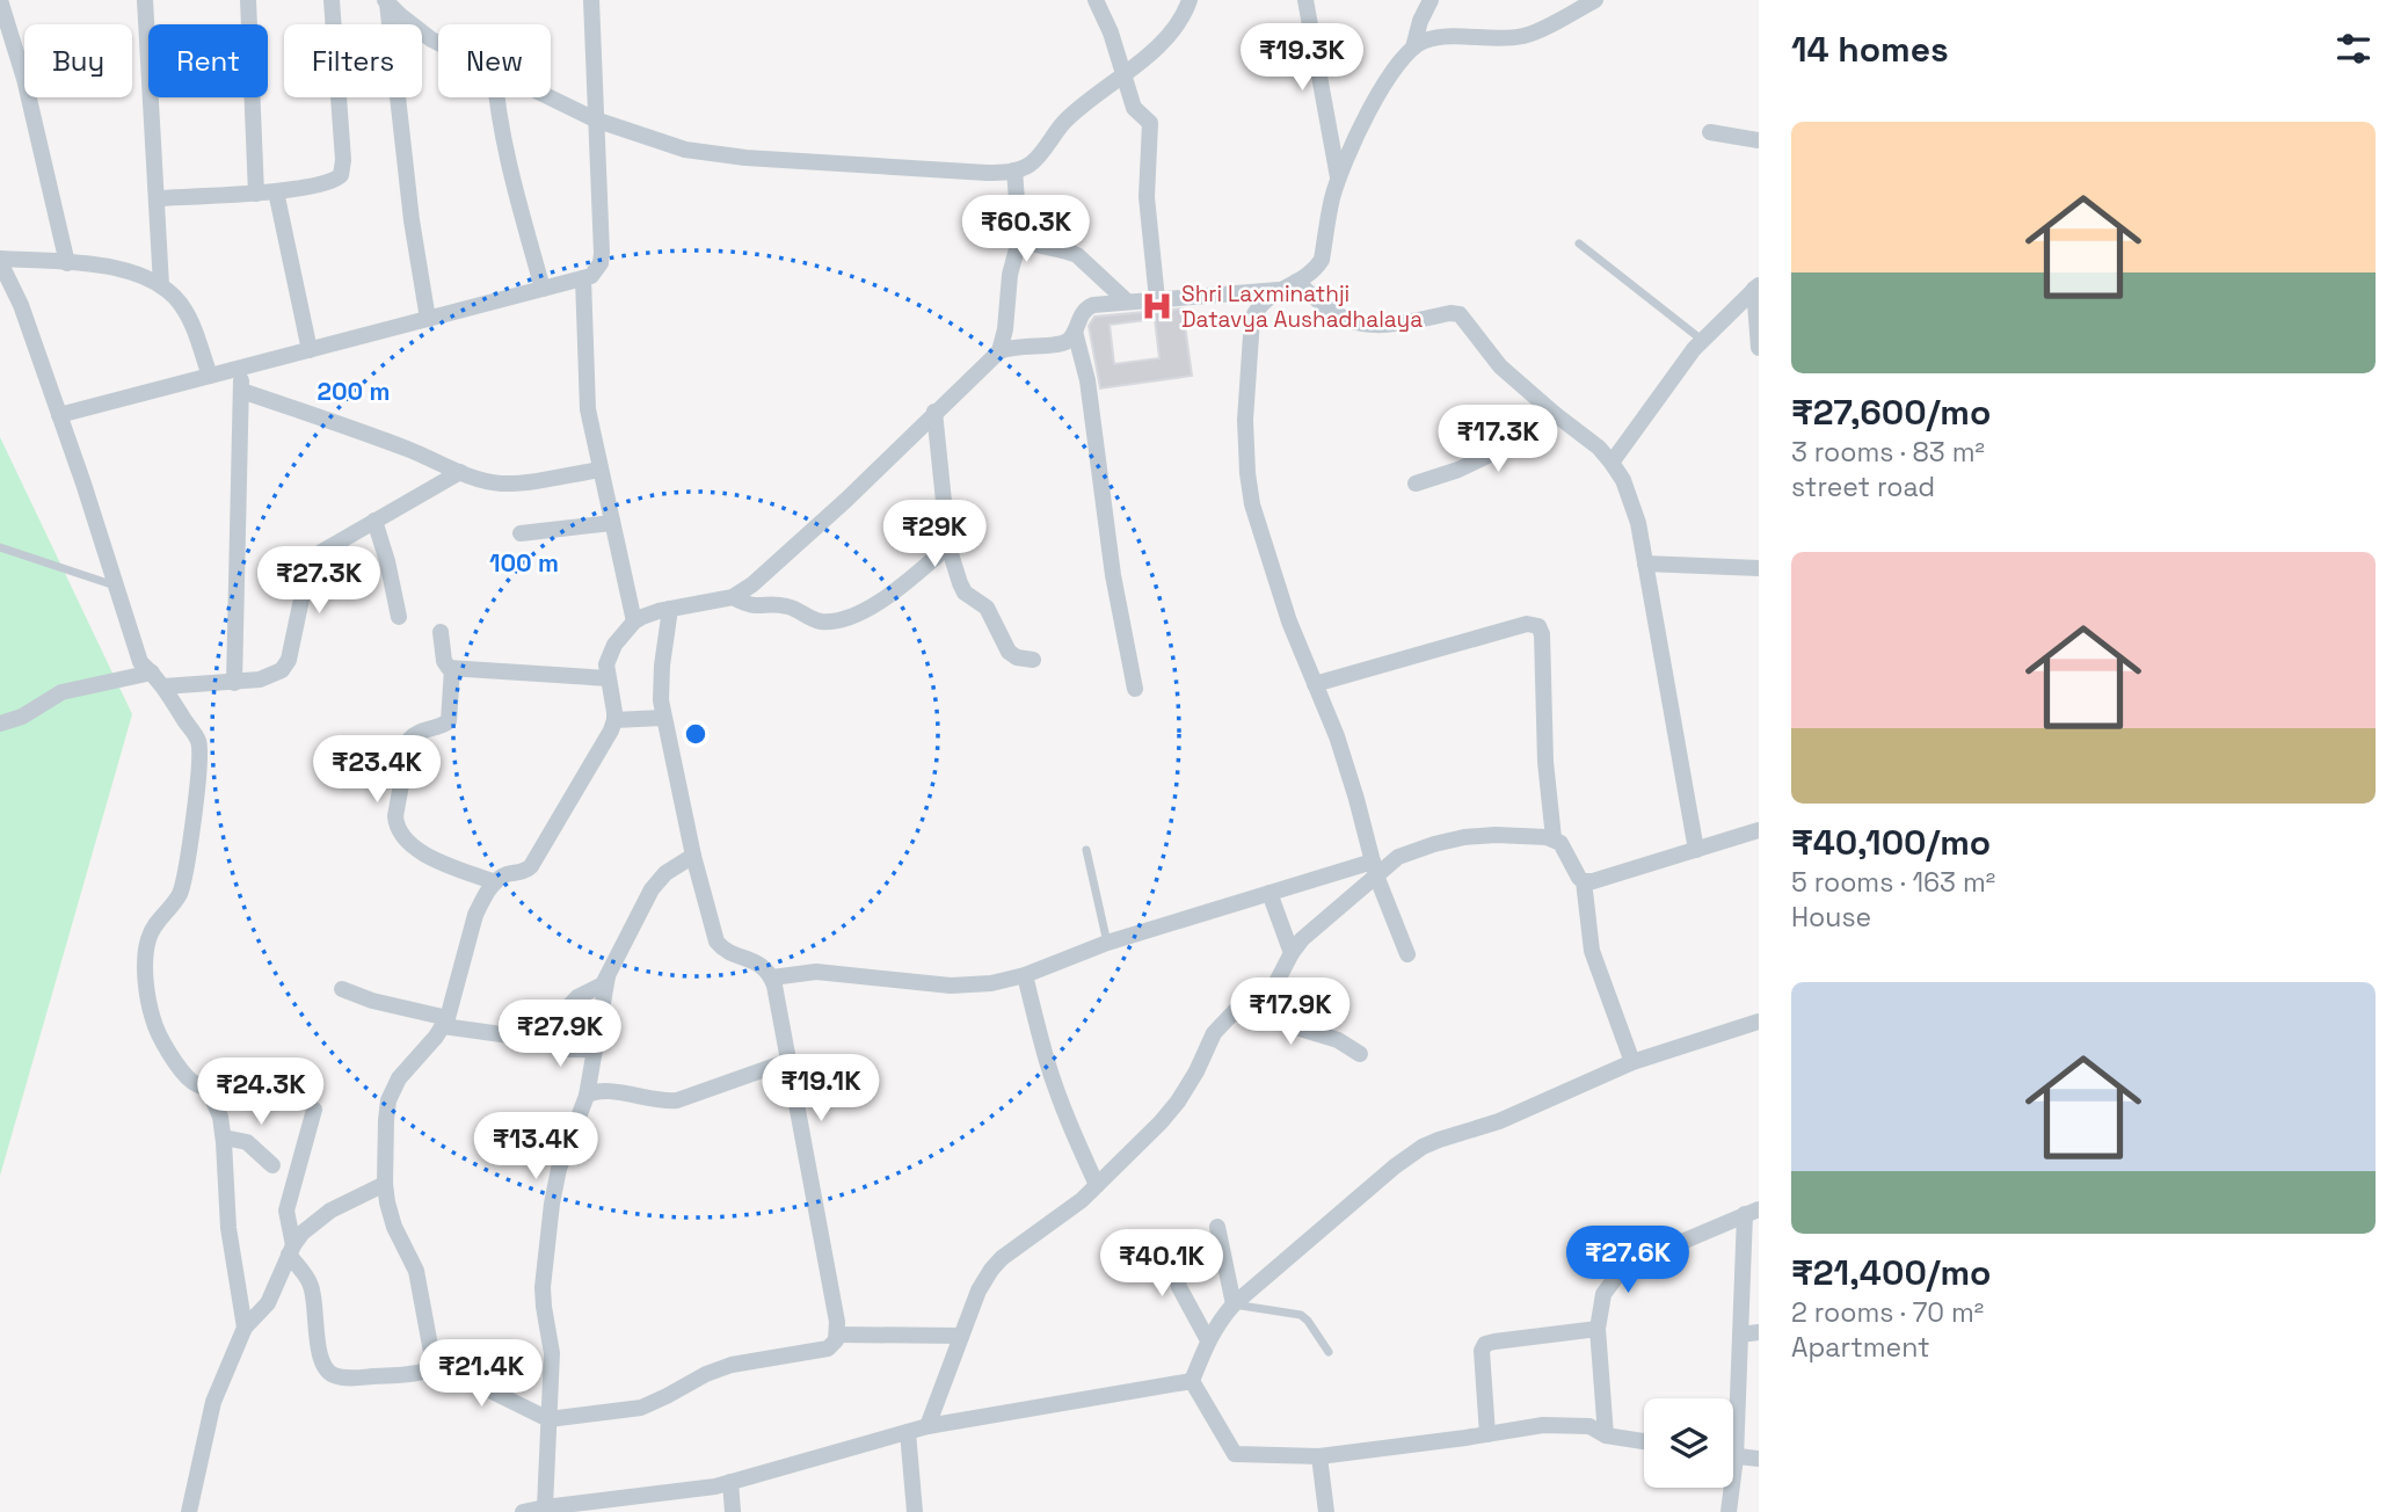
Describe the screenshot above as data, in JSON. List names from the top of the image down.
{
  "places": {
    "hospital": ["Shri Laxminathji Datavya Aushadhalaya"]
  },
  "page": {
    "heading": "14 homes",
    "price": [
      "₹19.3K",
      "₹60.3K",
      "₹17.3K",
      "₹29K",
      "₹27.3K",
      "₹23.4K",
      "₹17.9K",
      "₹27.9K",
      "₹19.1K",
      "₹24.3K",
      "₹13.4K",
      "₹27.6K",
      "₹40.1K",
      "₹21.4K"
    ],
    "chip": [
      "Buy",
      "Rent",
      "Filters",
      "New"
    ],
    "list": [
      {
        "name": "₹27,600/mo",
        "note": "3 rooms · 83 m² · street road"
      },
      {
        "name": "₹40,100/mo",
        "note": "5 rooms · 163 m² · House"
      },
      {
        "name": "₹21,400/mo",
        "note": "2 rooms · 70 m² · Apartment"
      }
    ]
  },
  "rings": ["200 m", "100 m"]
}
